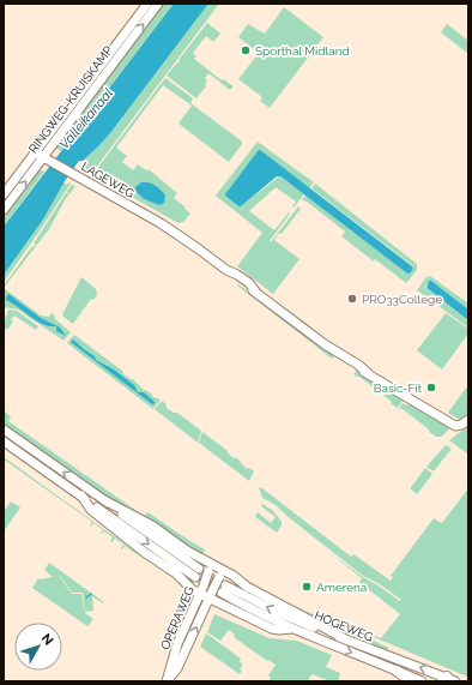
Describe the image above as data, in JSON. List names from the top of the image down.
{
  "streets": {
    "main road": [
      "RINGWEG-KRUISKAMP",
      "LAGEWEG",
      "OPERAWEG",
      "HOGEWEG"
    ]
  },
  "crossings": [
    ["RINGWEG-KRUISKAMP", "LAGEWEG"]
  ],
  "water": ["Valleikanaal"],
  "places": [
    "Sporthal Midland",
    "PRO33College",
    "Basic-Fit",
    "Amerena"
  ],
  "north": "top right"
}
